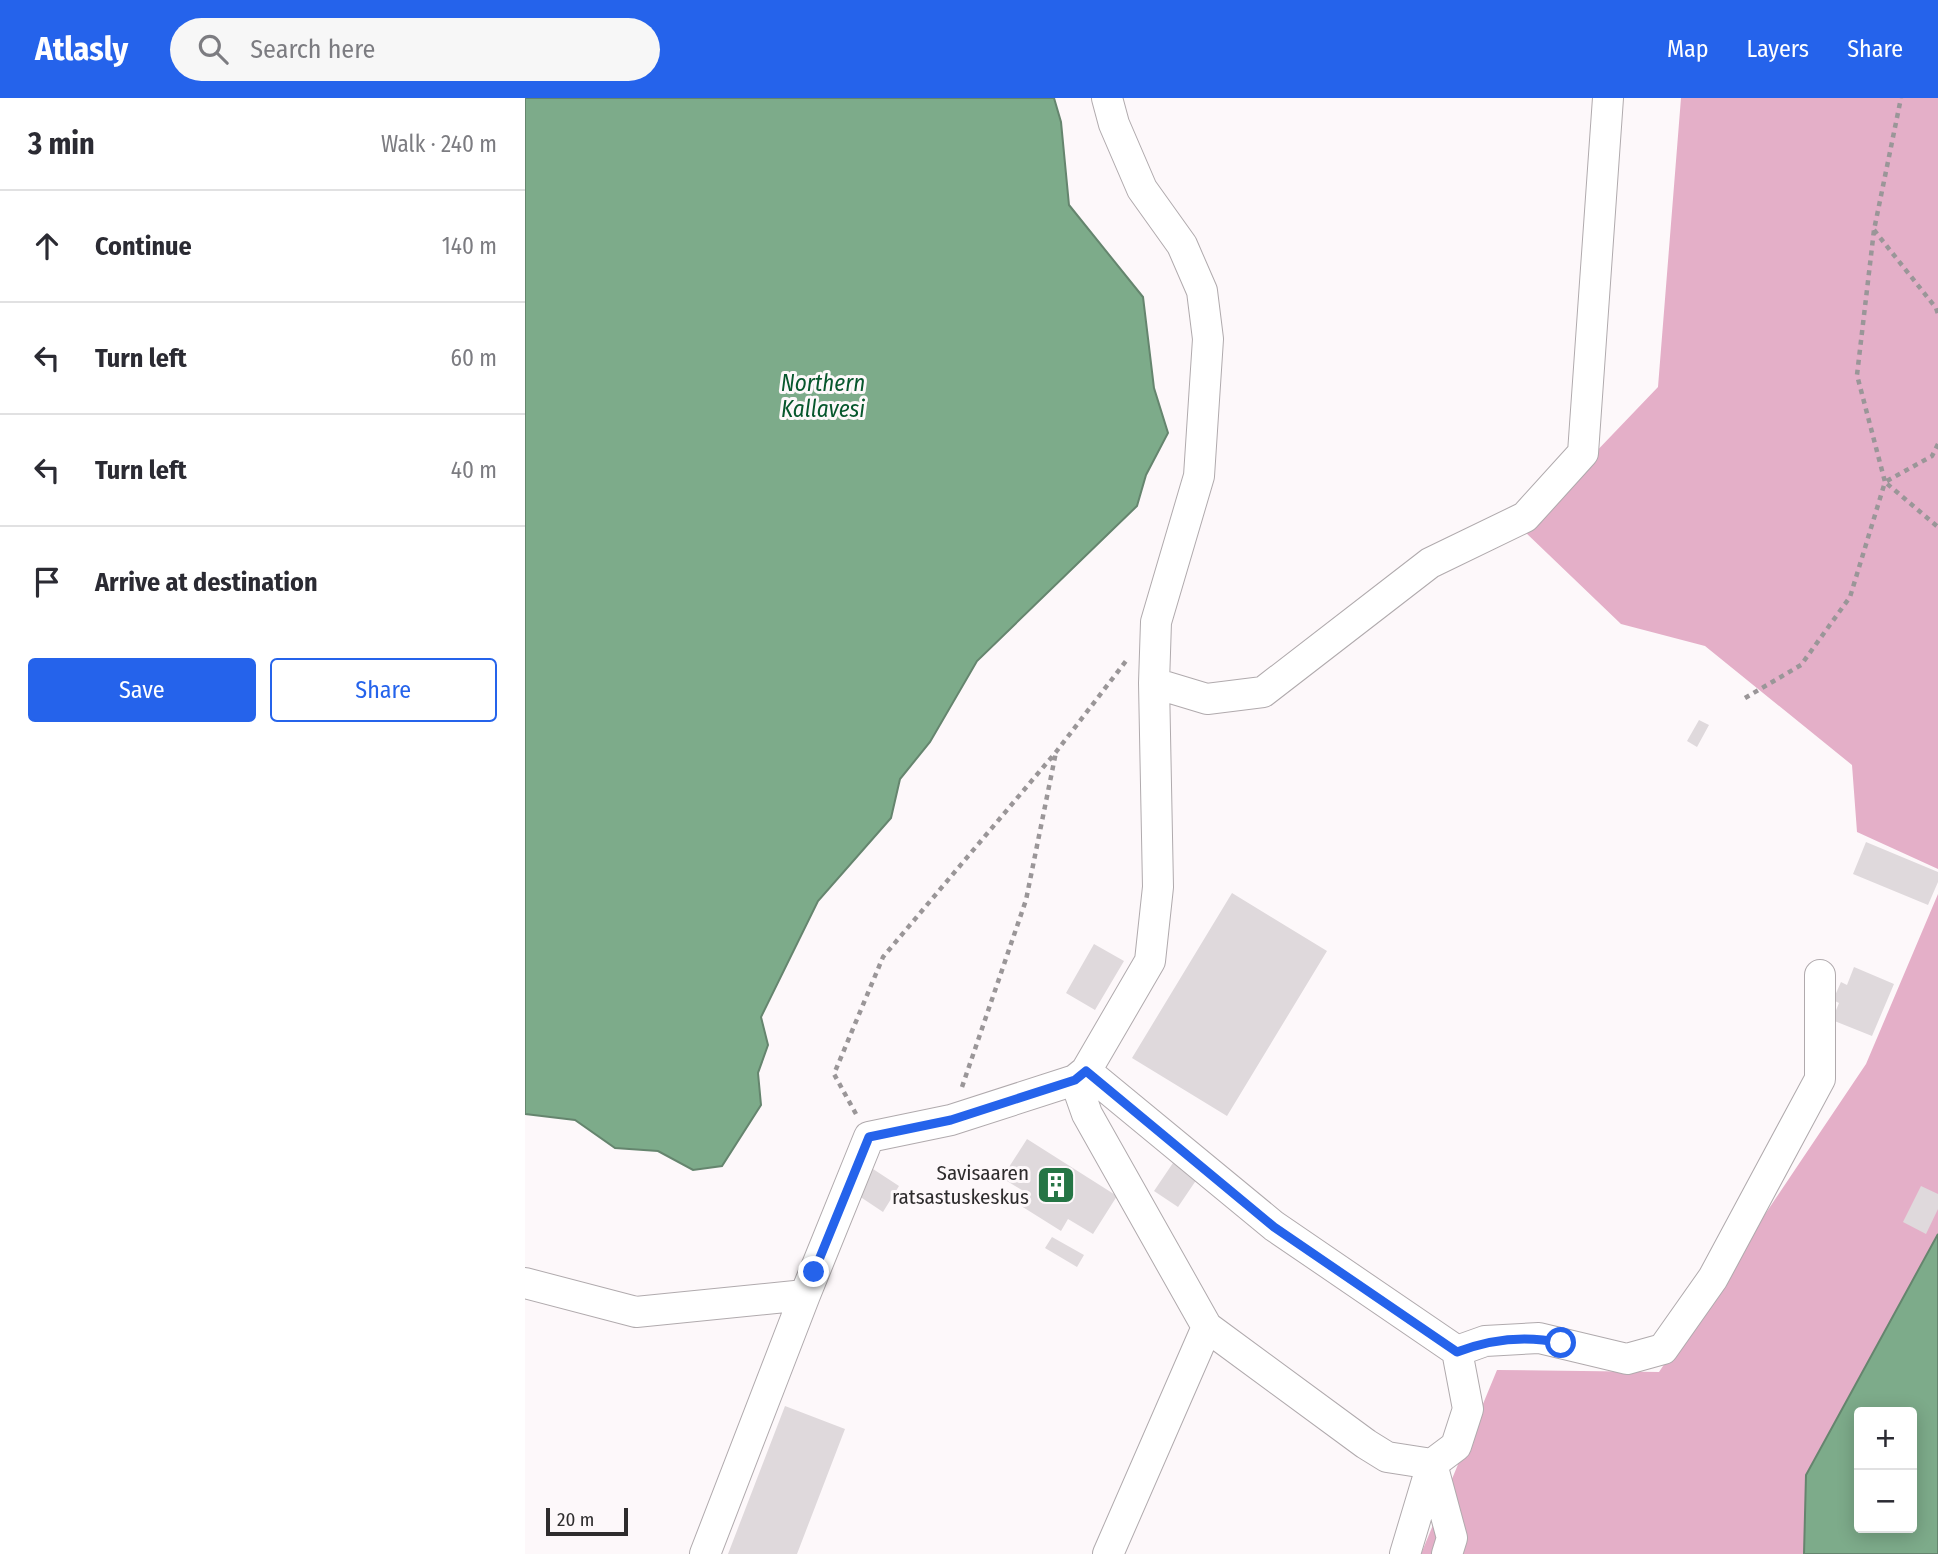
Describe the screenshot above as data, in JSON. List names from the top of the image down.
{
  "water": ["Northern Kallavesi"],
  "places": {
    "building": ["Savisaaren ratsastuskeskus"]
  },
  "scale_bar": "20 m",
  "page": {
    "header": "Atlasly",
    "search": "Search here",
    "nav": ["Map", "Layers", "Share"],
    "heading": ["3 min", "Walk · 240 m"],
    "list": [
      ["Continue", "140 m"],
      ["Turn left", "60 m"],
      ["Turn left", "40 m"],
      "Arrive at destination"
    ],
    "buttons": ["Save", "Share"],
    "map_buttons": ["+", "−"],
    "scale": "20 m"
  }
}
